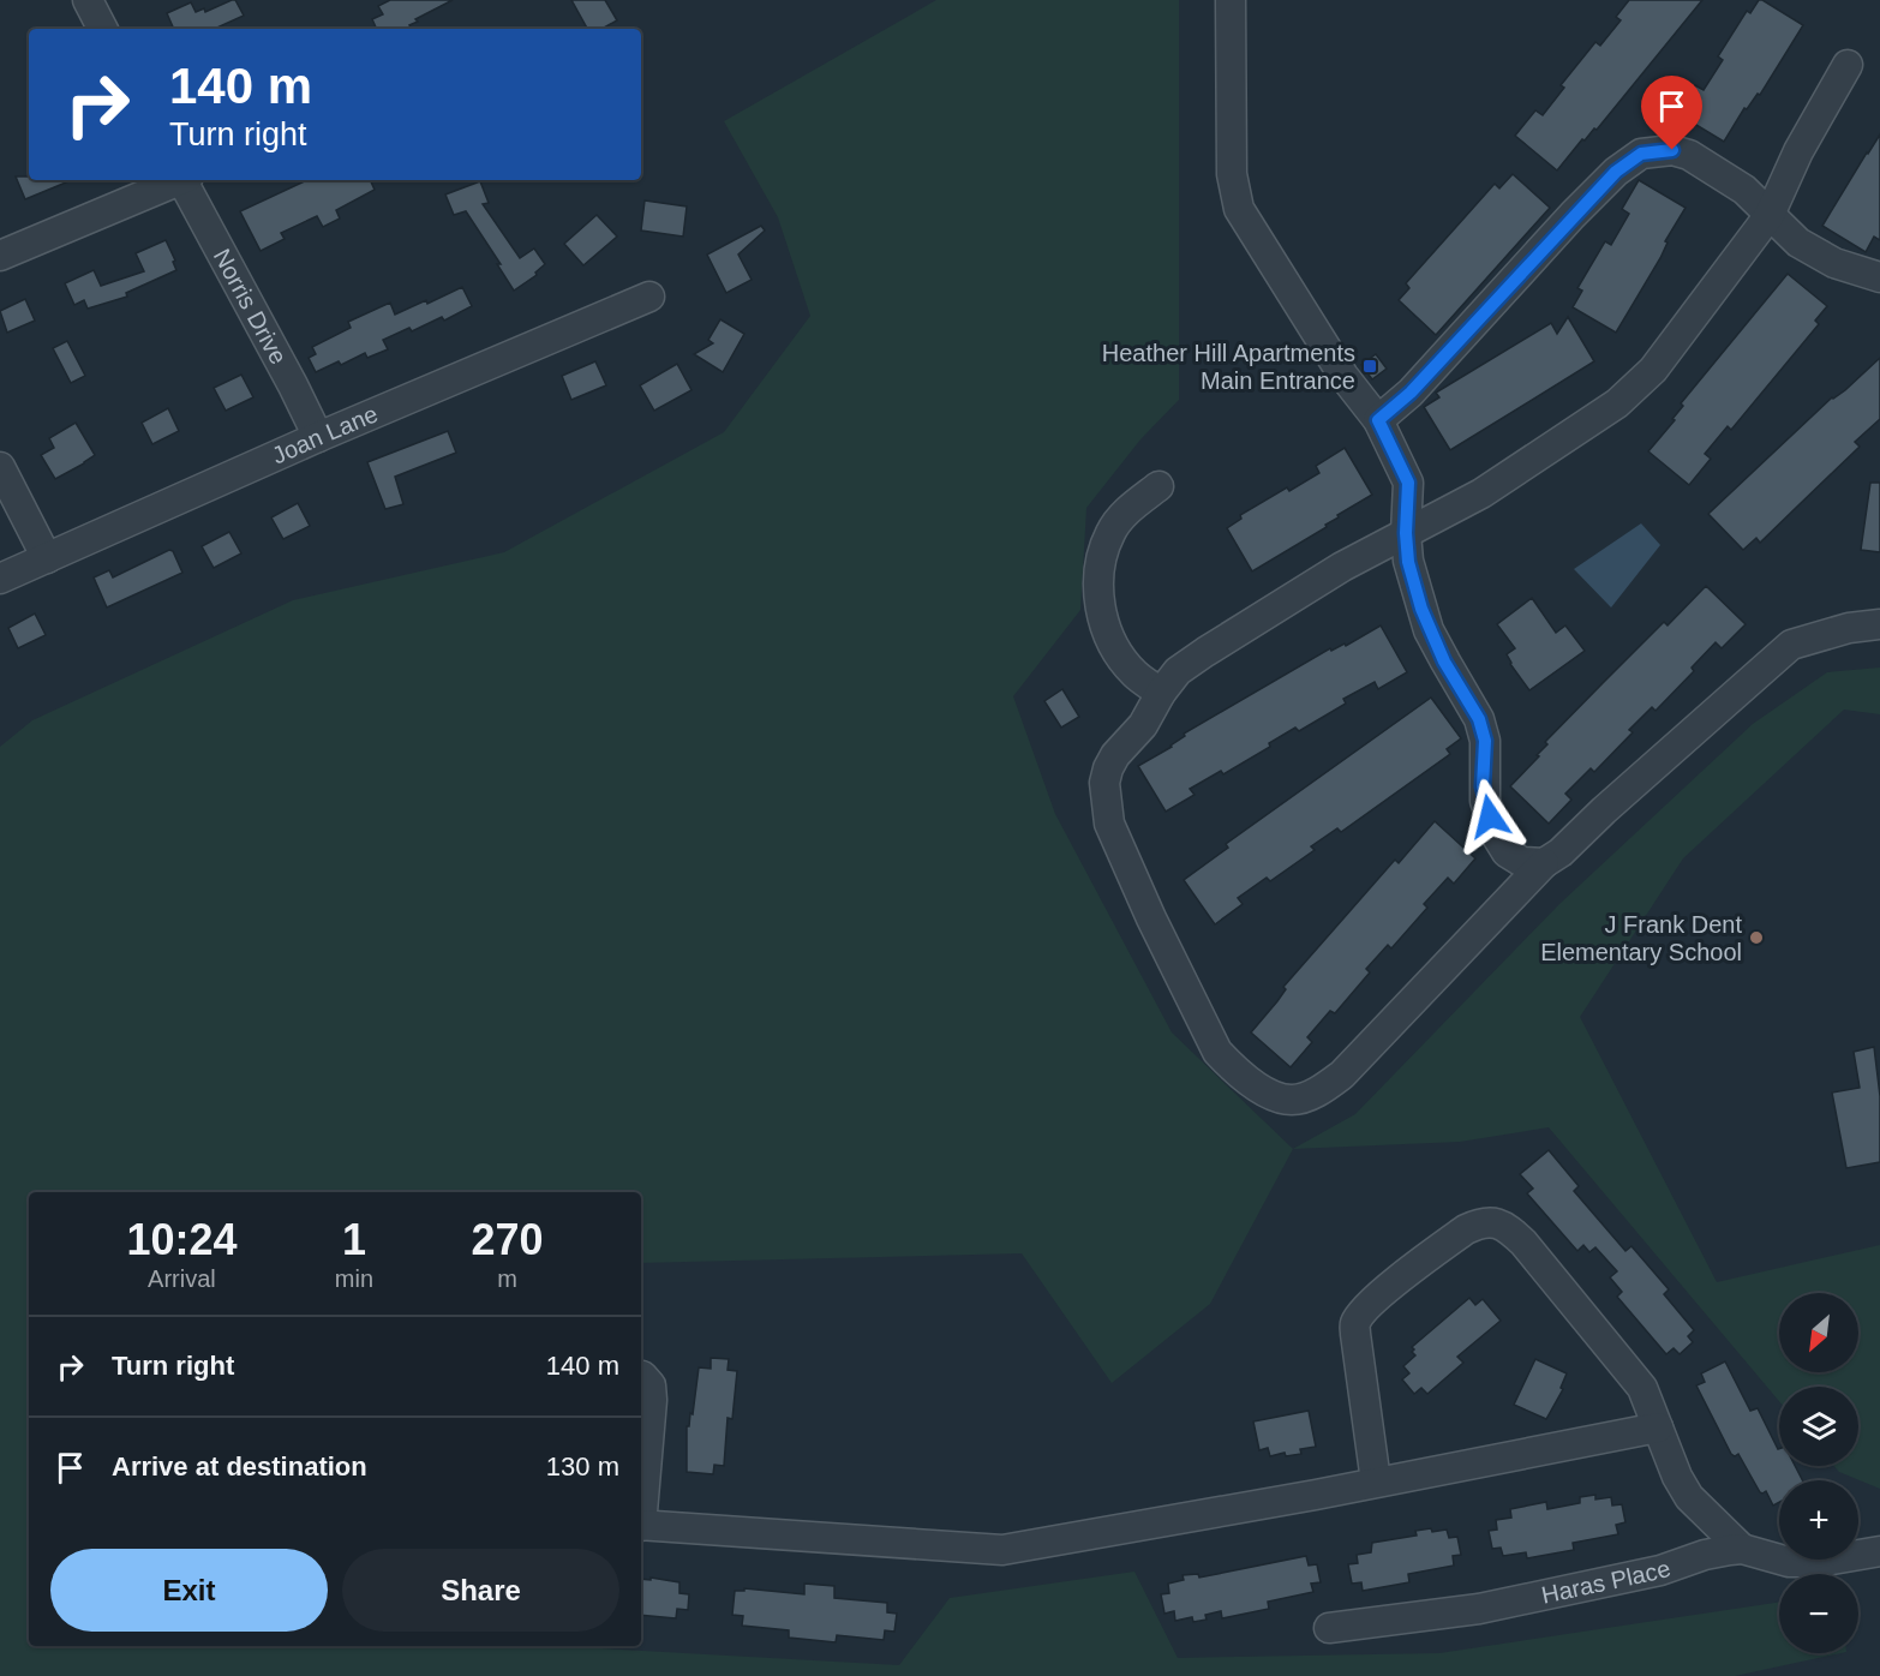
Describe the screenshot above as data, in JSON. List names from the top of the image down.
{
  "streets": {
    "street": ["Norris Drive", "Joan Lane", "Haras Place"]
  },
  "crossings": [
    ["Norris Drive", "Joan Lane"]
  ],
  "places": {
    "transit": ["Heather Hill Apartments Main Entrance"],
    "other": ["J Frank Dent Elementary School"]
  },
  "north": "bottom left",
  "page": {
    "turn": ["140 m", "Turn right"],
    "eta": [
      "10:24",
      "Arrival",
      "1",
      "min",
      "270",
      "m"
    ],
    "map_buttons": ["+", "−"],
    "list": [
      {
        "name": "Turn right",
        "value": "140 m"
      },
      {
        "name": "Arrive at destination",
        "value": "130 m"
      }
    ],
    "buttons": ["Exit", "Share"]
  }
}
